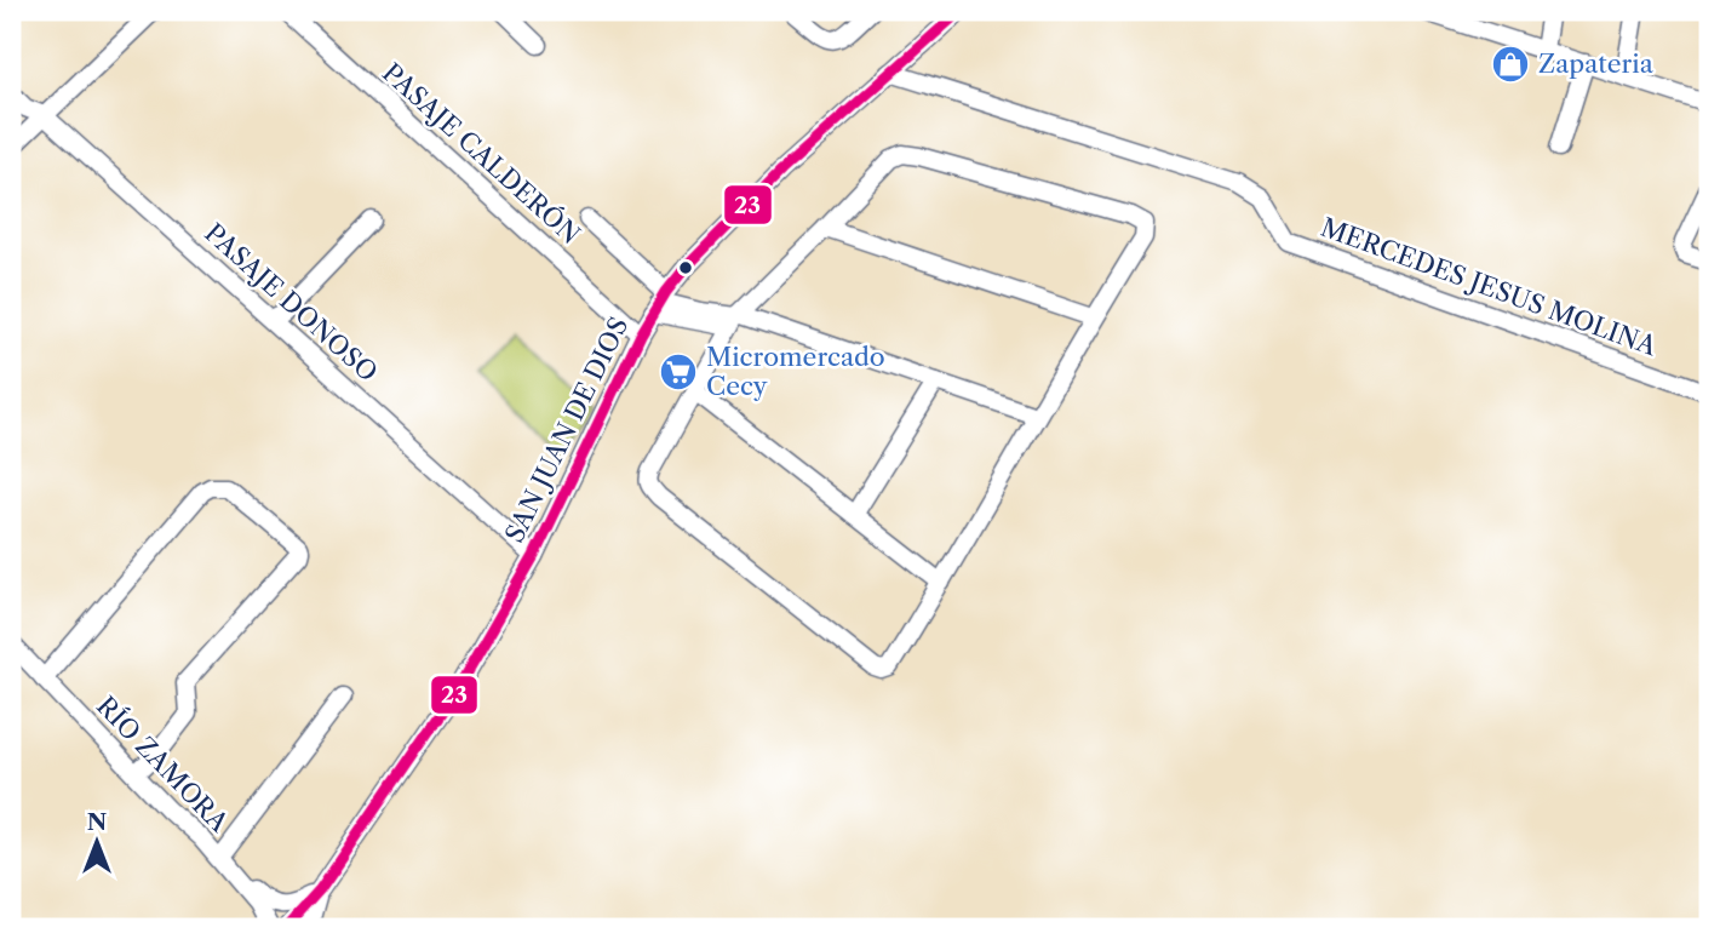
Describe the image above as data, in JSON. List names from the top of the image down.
{
  "streets": {
    "street": [
      "PASAJE CALDERÓN",
      "MERCEDES JESUS MOLINA",
      "PASAJE DONOSO",
      "SAN JUAN DE DIOS",
      "RÍO ZAMORA"
    ]
  },
  "crossings": [
    ["PASAJE CALDERÓN", "SAN JUAN DE DIOS"],
    ["MERCEDES JESUS MOLINA", "SAN JUAN DE DIOS"],
    ["PASAJE DONOSO", "SAN JUAN DE DIOS"]
  ],
  "places": {
    "shop": ["Zapateria"],
    "supermarket": ["Micromercado Cecy"]
  },
  "lines": ["transit line 23"],
  "north": "top"
}
